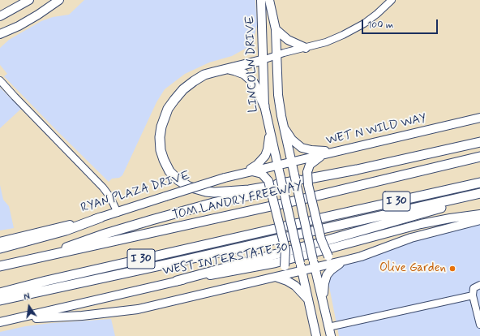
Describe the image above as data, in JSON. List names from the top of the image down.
{
  "streets": {
    "highway": ["TOM LANDRY FREEWAY", "I 30"],
    "main road": [
      "LINCOLN DRIVE",
      "WET N WILD WAY",
      "RYAN PLAZA DRIVE",
      "WEST INTERSTATE 30"
    ]
  },
  "crossings": [
    ["LINCOLN DRIVE", "WET N WILD WAY"],
    ["LINCOLN DRIVE", "RYAN PLAZA DRIVE"],
    ["WET N WILD WAY", "RYAN PLAZA DRIVE"]
  ],
  "places": ["Olive Garden"],
  "scale_bar": "100 m",
  "north": "top"
}
